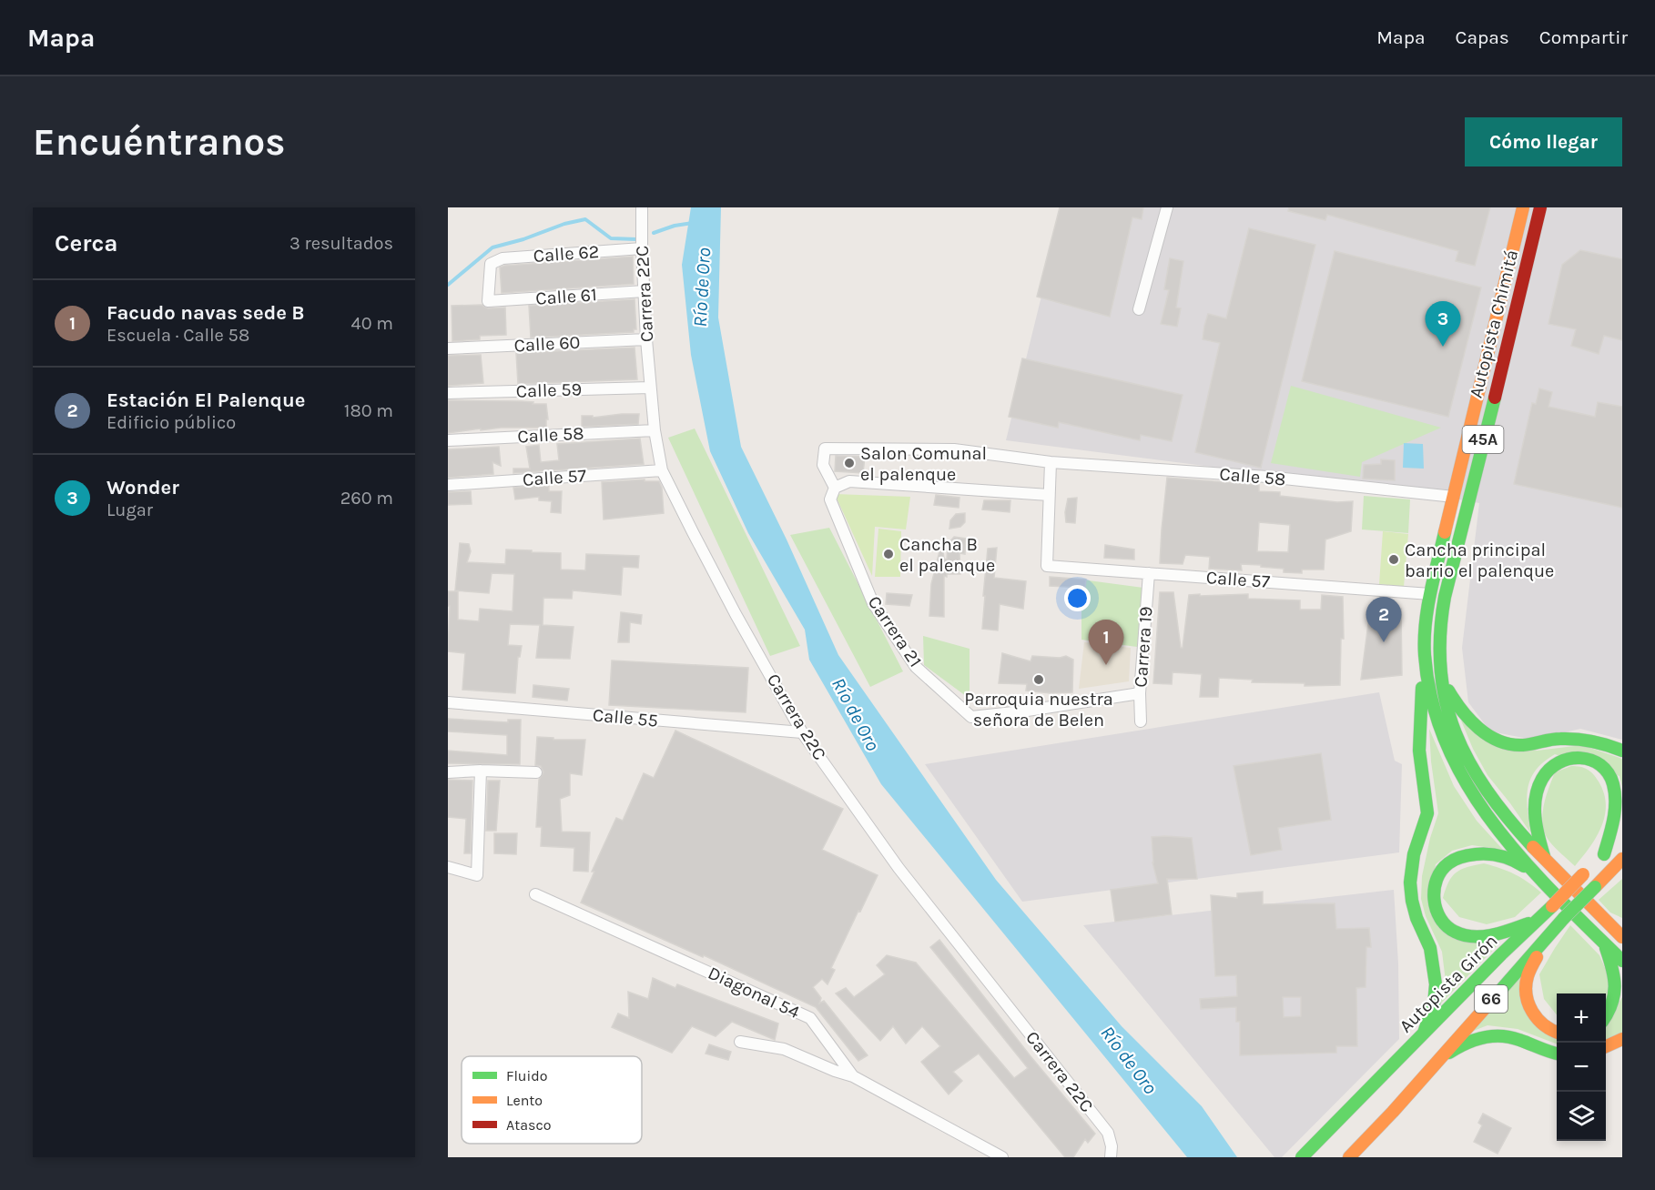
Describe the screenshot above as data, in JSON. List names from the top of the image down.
{
  "streets": {
    "highway": [
      "Autopista Chimitá",
      "45A",
      "Autopista Girón",
      "66"
    ],
    "street": [
      "Calle 62",
      "Carrera 22C",
      "Calle 61",
      "Calle 60",
      "Calle 59",
      "Calle 58",
      "Calle 57",
      "Carrera 21",
      "Carrera 19",
      "Calle 55",
      "Diagonal 54"
    ]
  },
  "crossings": [
    ["Calle 62", "Carrera 22C"],
    ["Calle 62", "Calle 61"],
    ["Carrera 22C", "Calle 61"],
    ["Carrera 22C", "Calle 60"],
    ["Carrera 22C", "Calle 59"],
    ["Carrera 22C", "Calle 58"],
    ["Carrera 22C", "Calle 57"],
    ["Carrera 22C", "Calle 55"],
    ["Autopista Chimitá", "Calle 58"],
    ["Autopista Chimitá", "45A"],
    ["Autopista Chimitá", "Calle 57"],
    ["Autopista Chimitá", "Autopista Girón"],
    ["Calle 58", "Carrera 21"],
    ["45A", "Autopista Girón"],
    ["Calle 57", "Carrera 19"],
    ["Carrera 21", "Carrera 19"]
  ],
  "water": ["Río de Oro"],
  "places": [
    "Salon Comunal el palenque",
    "Cancha B el palenque",
    "Cancha principal barrio el palenque",
    "Parroquia nuestra señora de Belen"
  ],
  "legend": ["Fluido", "Lento", "Atasco"],
  "page": {
    "header": "Mapa",
    "nav": ["Mapa", "Capas", "Compartir"],
    "buttons": "Cómo llegar",
    "title": "Encuéntranos",
    "heading": ["Cerca", "3 resultados"],
    "list": [
      {
        "mark": "1",
        "name": "Facudo navas sede B",
        "note": "Escuela · Calle 58",
        "value": "40 m"
      },
      {
        "mark": "2",
        "name": "Estación El Palenque",
        "note": "Edificio público",
        "value": "180 m"
      },
      {
        "mark": "3",
        "name": "Wonder",
        "note": "Lugar",
        "value": "260 m"
      }
    ],
    "pins": ["3", "2", "1"],
    "map_buttons": ["+", "−"]
  }
}
